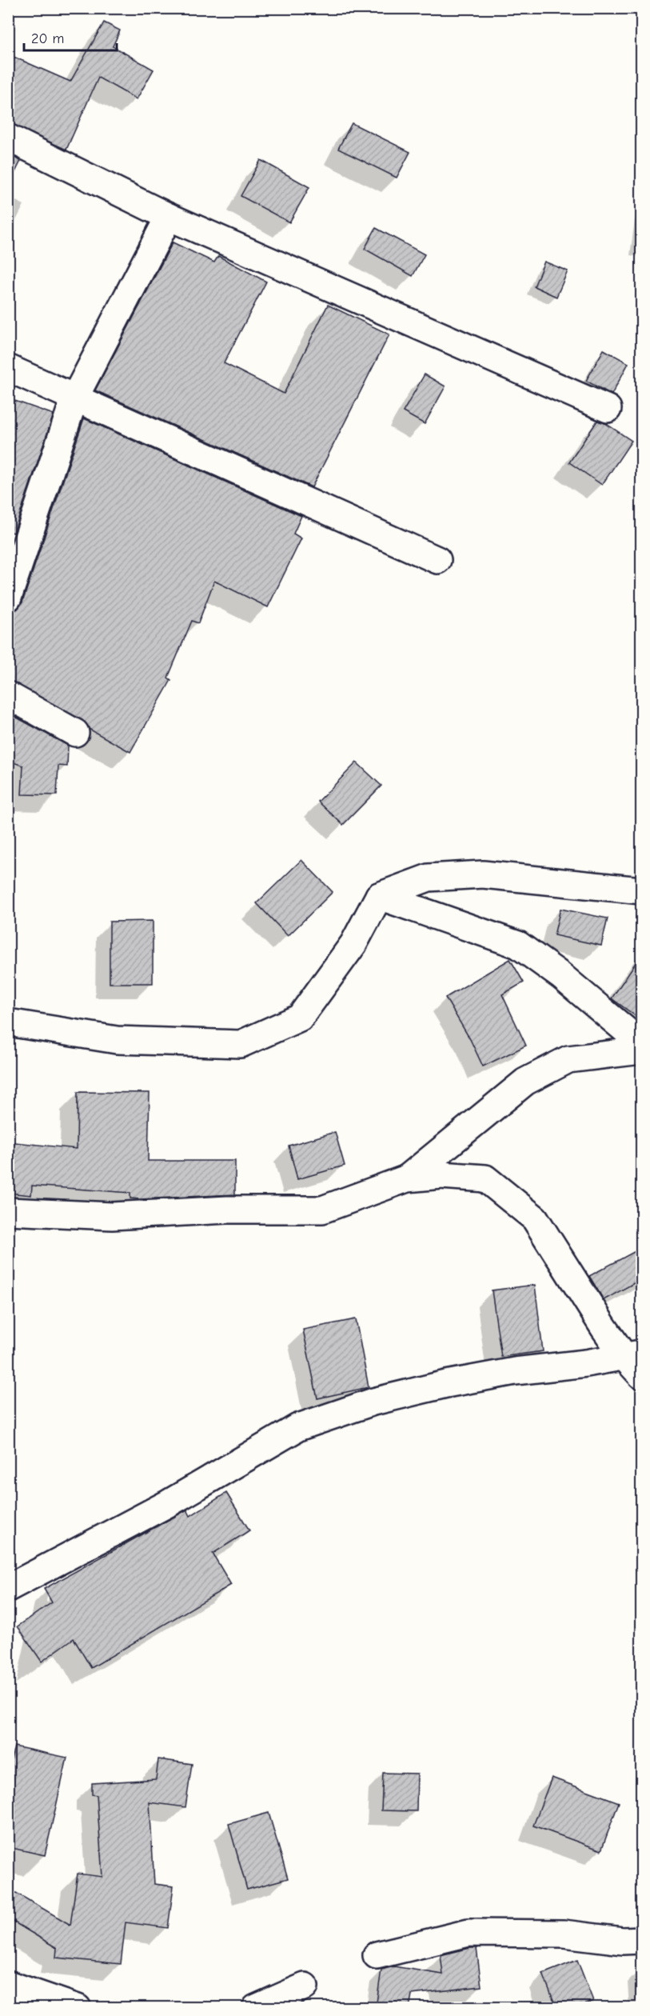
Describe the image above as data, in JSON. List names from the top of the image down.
{
  "scale_bar": "20 m"
}
